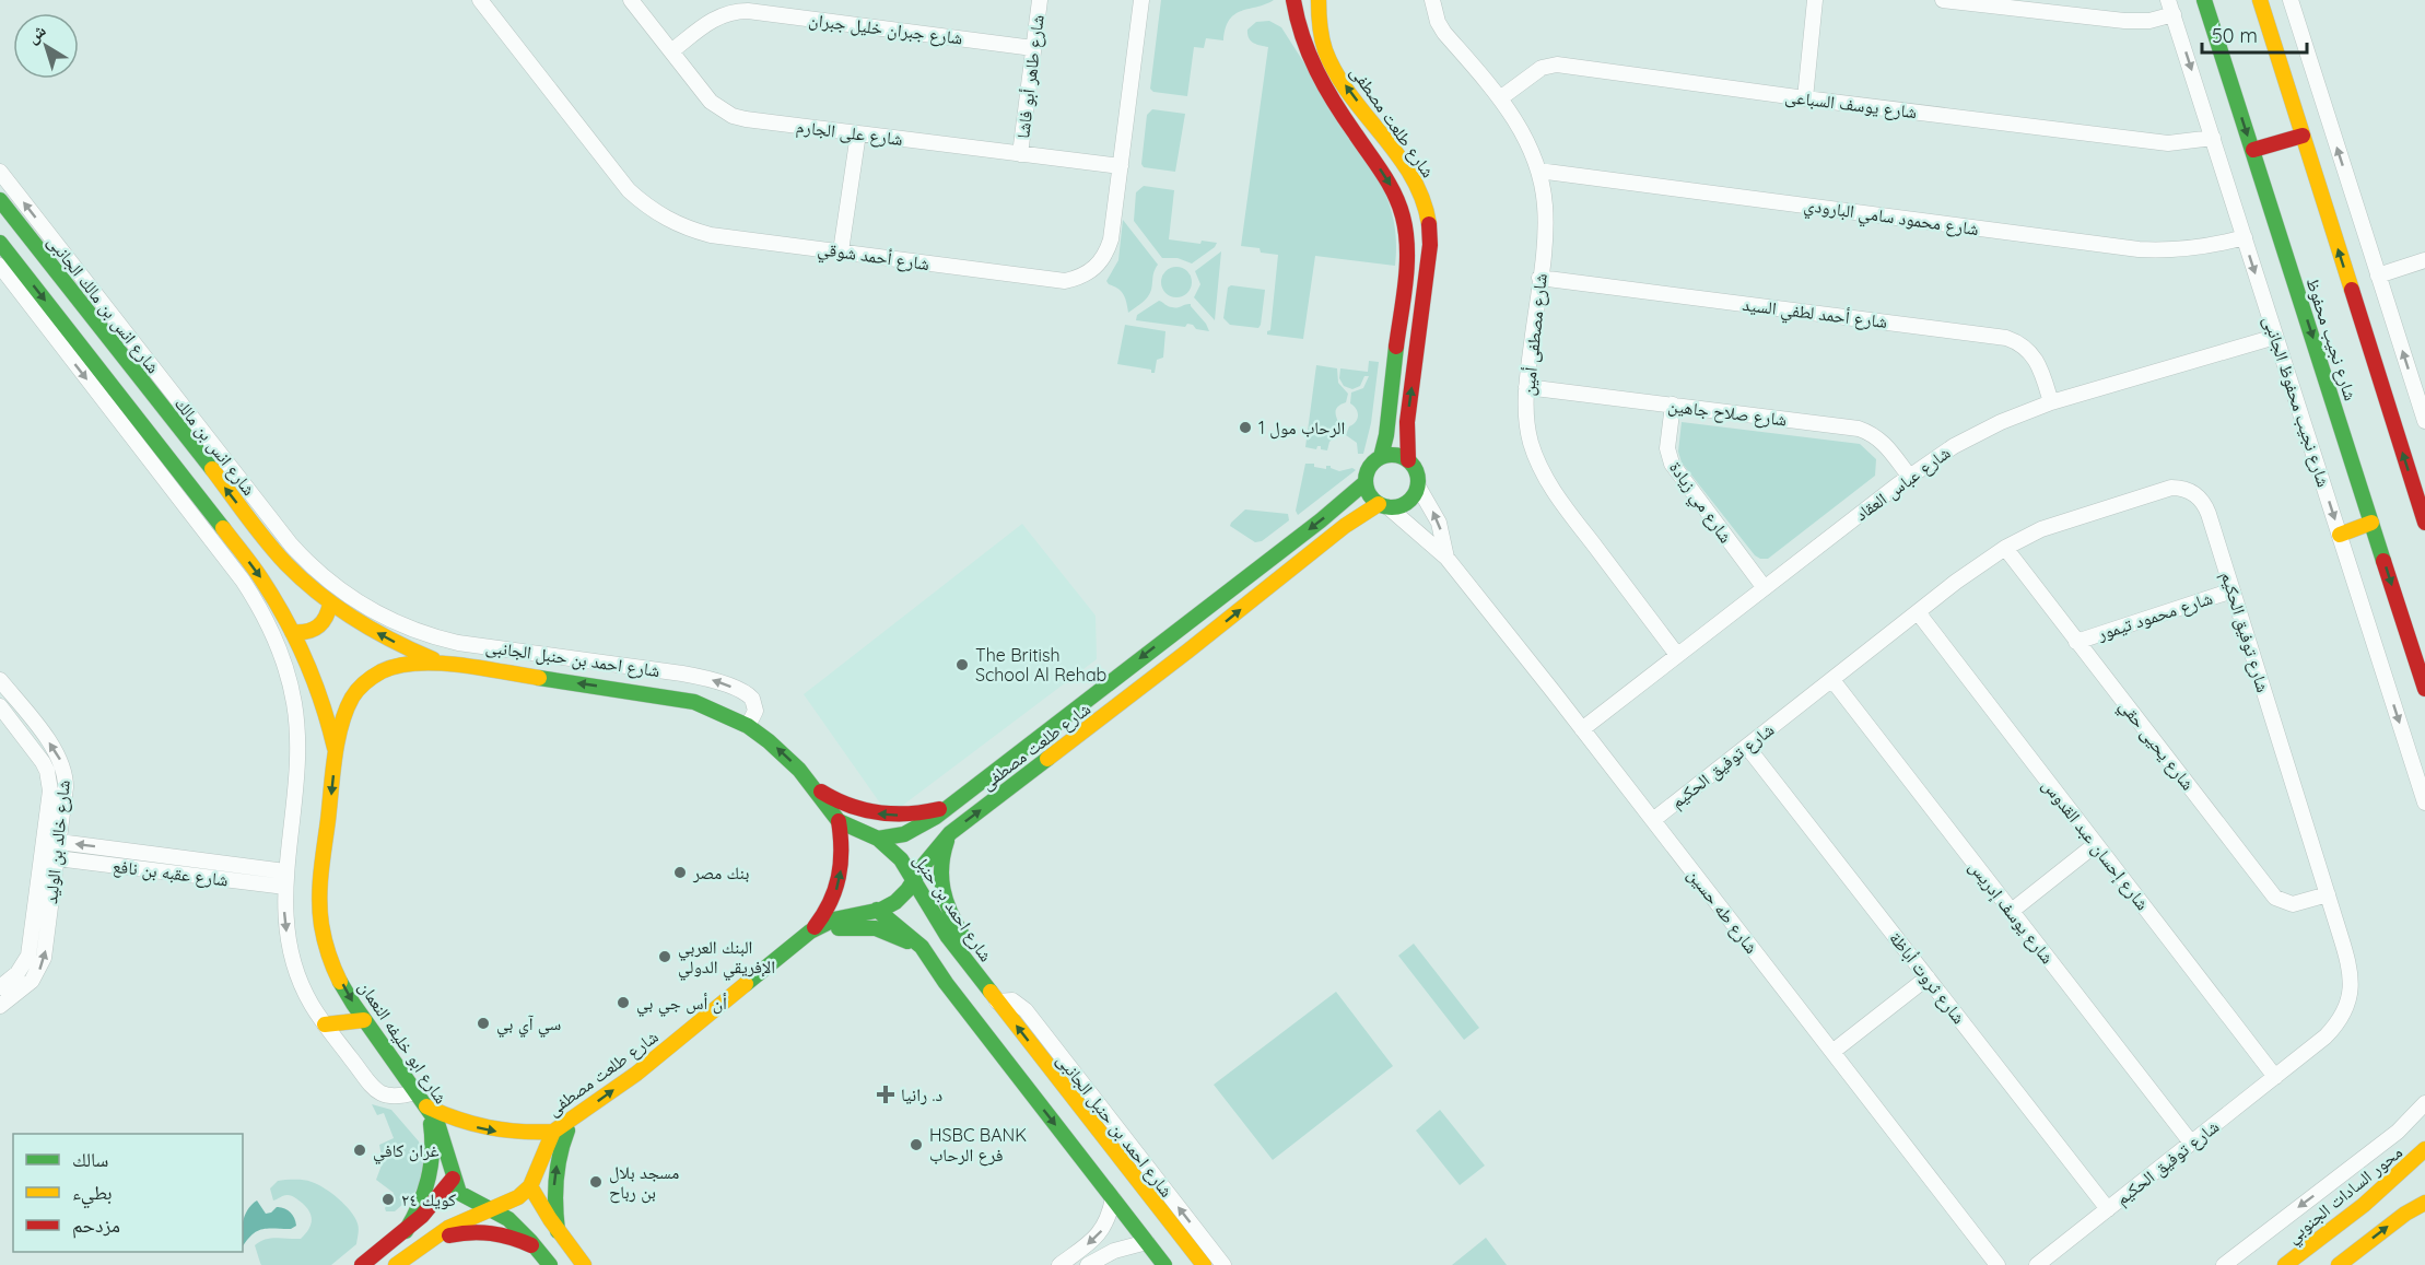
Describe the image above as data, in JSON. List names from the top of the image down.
{
  "streets": {
    "street": [
      "شارع جبران خليل جبران",
      "شارع طاهر أبو فاشا",
      "شارع يوسف السباعى",
      "شارع طلعت مصطفى",
      "شارع على الجارم",
      "شارع محمود سامي البارودي",
      "شارع أحمد شوقي",
      "شارع انس بن مالك الجانبى",
      "شارع أحمد لطفي السيد",
      "شارع مصطفى أمين",
      "شارع نجيب محفوظ",
      "شارع نجيب محفوظ الجانبى",
      "شارع صلاح جاهين",
      "شارع انس بن مالك",
      "شارع عباس العقاد",
      "شارع مي زيادة",
      "شارع محمود تيمور",
      "شارع توفيق الحكيم",
      "شارع احمد بن حنبل الجانبى",
      "شارع يحيى حقي",
      "شارع خالد بن الوليد",
      "شارع إحسان عبد القدوس",
      "شارع عقبه بن نافع",
      "شارع احمد بن حنبل",
      "شارع طه حسين",
      "شارع يوسف إدريس",
      "شارع ثروت أباظة",
      "شارع ابو خليفه النعمان",
      "محور السادات الجنوبي"
    ]
  },
  "crossings": [
    ["شارع جبران خليل جبران", "شارع طاهر أبو فاشا"],
    ["شارع جبران خليل جبران", "شارع على الجارم"],
    ["شارع طاهر أبو فاشا", "شارع على الجارم"],
    ["شارع يوسف السباعى", "شارع مصطفى أمين"],
    ["شارع يوسف السباعى", "شارع نجيب محفوظ الجانبى"],
    ["شارع طلعت مصطفى", "شارع احمد بن حنبل"],
    ["شارع طلعت مصطفى", "شارع طه حسين"],
    ["شارع على الجارم", "شارع أحمد شوقي"],
    ["شارع محمود سامي البارودي", "شارع مصطفى أمين"],
    ["شارع محمود سامي البارودي", "شارع نجيب محفوظ الجانبى"],
    ["شارع انس بن مالك الجانبى", "شارع احمد بن حنبل الجانبى"],
    ["شارع أحمد لطفي السيد", "شارع مصطفى أمين"],
    ["شارع أحمد لطفي السيد", "شارع عباس العقاد"],
    ["شارع مصطفى أمين", "شارع صلاح جاهين"],
    ["شارع مصطفى أمين", "شارع عباس العقاد"],
    ["شارع نجيب محفوظ الجانبى", "شارع عباس العقاد"],
    ["شارع صلاح جاهين", "شارع عباس العقاد"],
    ["شارع صلاح جاهين", "شارع مي زيادة"],
    ["شارع انس بن مالك", "شارع ابو خليفه النعمان"],
    ["شارع عباس العقاد", "شارع مي زيادة"],
    ["شارع عباس العقاد", "شارع طه حسين"],
    ["شارع محمود تيمور", "شارع توفيق الحكيم"],
    ["شارع محمود تيمور", "شارع يحيى حقي"],
    ["شارع توفيق الحكيم", "شارع يحيى حقي"],
    ["شارع توفيق الحكيم", "شارع إحسان عبد القدوس"],
    ["شارع توفيق الحكيم", "شارع طه حسين"],
    ["شارع توفيق الحكيم", "شارع يوسف إدريس"],
    ["شارع توفيق الحكيم", "شارع ثروت أباظة"],
    ["شارع احمد بن حنبل الجانبى", "شارع احمد بن حنبل"],
    ["شارع خالد بن الوليد", "شارع عقبه بن نافع"]
  ],
  "places": {
    "other": [
      "الرحاب مول 1",
      "The British School Al Rehab",
      "بنك مصر",
      "البنك العربي الإفريقي الدولي",
      "أن أس جي بي",
      "سي آي بي",
      "HSBC BANK فرع الرحاب",
      "غران كافي",
      "مسجد بلال بن رباح",
      "كويك ٢٤"
    ],
    "health": ["د. رانيا"]
  },
  "legend": ["سالك", "بطيء", "مزدحم"],
  "scale_bar": "50 m",
  "north": "top left"
}
